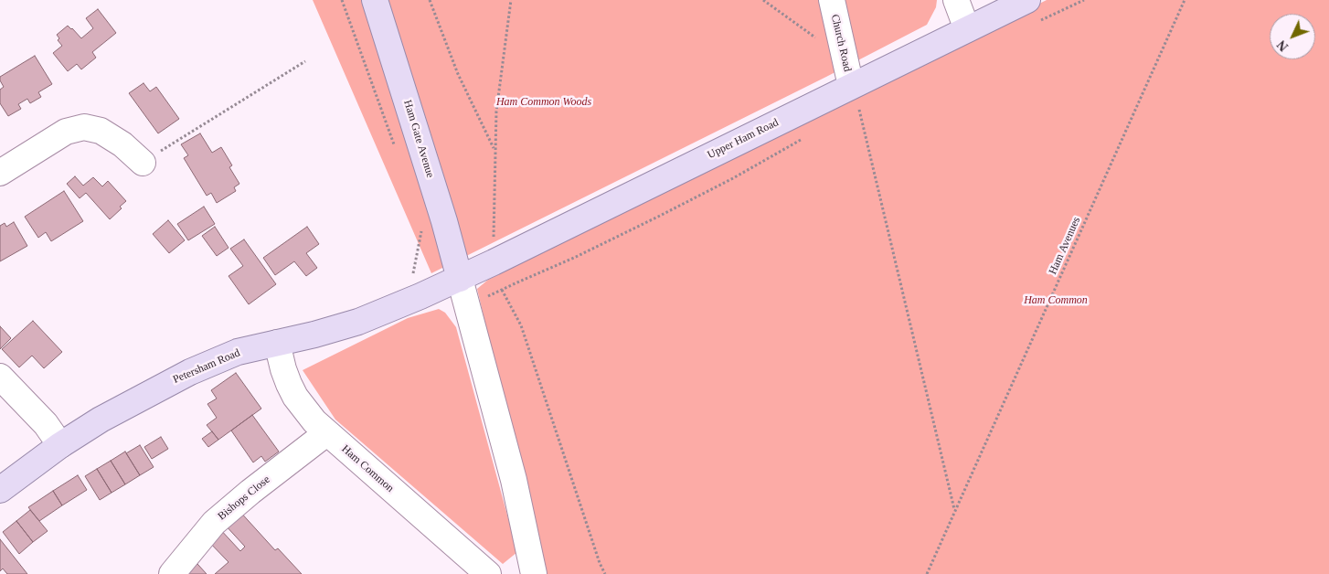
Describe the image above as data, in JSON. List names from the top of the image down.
{
  "streets": {
    "main road": ["Ham Gate Avenue", "Upper Ham Road", "Petersham Road"],
    "street": ["Church Road", "Ham Common", "Bishops Close"],
    "path": ["Ham Avenues"]
  },
  "crossings": [
    ["Church Road", "Upper Ham Road"],
    ["Ham Gate Avenue", "Upper Ham Road"],
    ["Ham Gate Avenue", "Petersham Road"],
    ["Upper Ham Road", "Petersham Road"],
    ["Petersham Road", "Ham Common"],
    ["Ham Common", "Bishops Close"]
  ],
  "parks": ["Ham Common Woods", "Ham Common"],
  "north": "bottom left"
}
